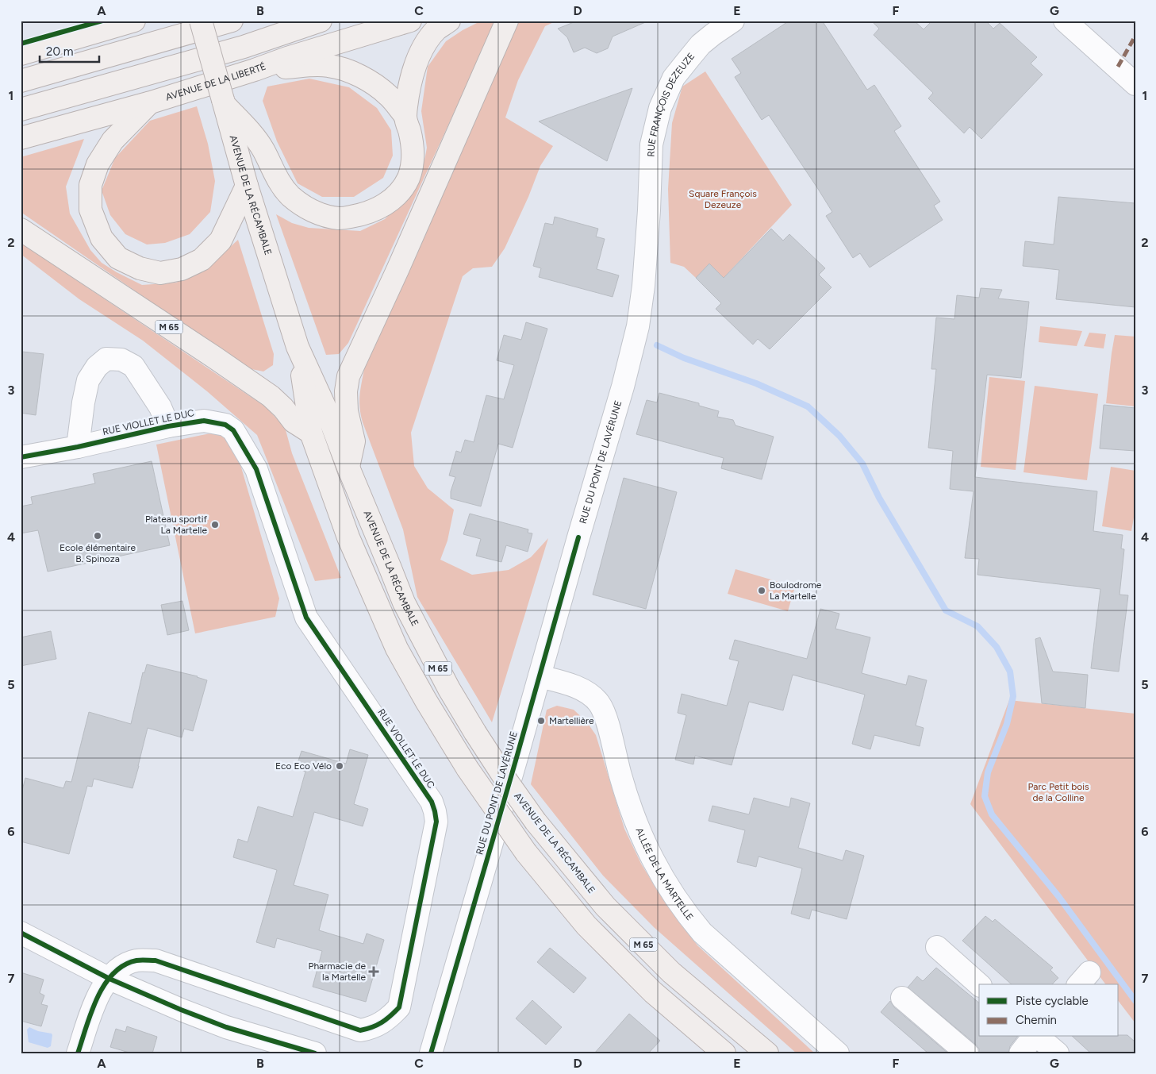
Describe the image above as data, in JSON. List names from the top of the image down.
{
  "streets": {
    "main road": ["AVENUE DE LA LIBERTÉ", "AVENUE DE LA RÉCAMBALE", "M 65"],
    "street": [
      "RUE FRANÇOIS DEZEUZE",
      "RUE VIOLLET LE DUC",
      "RUE DU PONT DE LAVÉRUNE",
      "ALLÉE DE LA MARTELLE"
    ]
  },
  "crossings": [
    ["RUE FRANÇOIS DEZEUZE", "RUE DU PONT DE LAVÉRUNE"],
    ["AVENUE DE LA RÉCAMBALE", "M 65"],
    ["RUE DU PONT DE LAVÉRUNE", "ALLÉE DE LA MARTELLE"]
  ],
  "parks": ["Square François Dezeuze", "Parc Petit bois de la Colline"],
  "places": {
    "other": [
      "Plateau sportif La Martelle",
      "Ecole élémentaire B. Spinoza",
      "Boulodrome La Martelle",
      "Martellière",
      "Eco Eco Vélo"
    ],
    "health": ["Pharmacie de la Martelle"]
  },
  "legend": ["Piste cyclable", "Chemin"],
  "scale_bar": "20 m",
  "grid": {
    "columns": [
      "A",
      "B",
      "C",
      "D",
      "E",
      "F",
      "G"
    ],
    "rows": [
      "1",
      "2",
      "3",
      "4",
      "5",
      "6",
      "7"
    ]
  }
}
